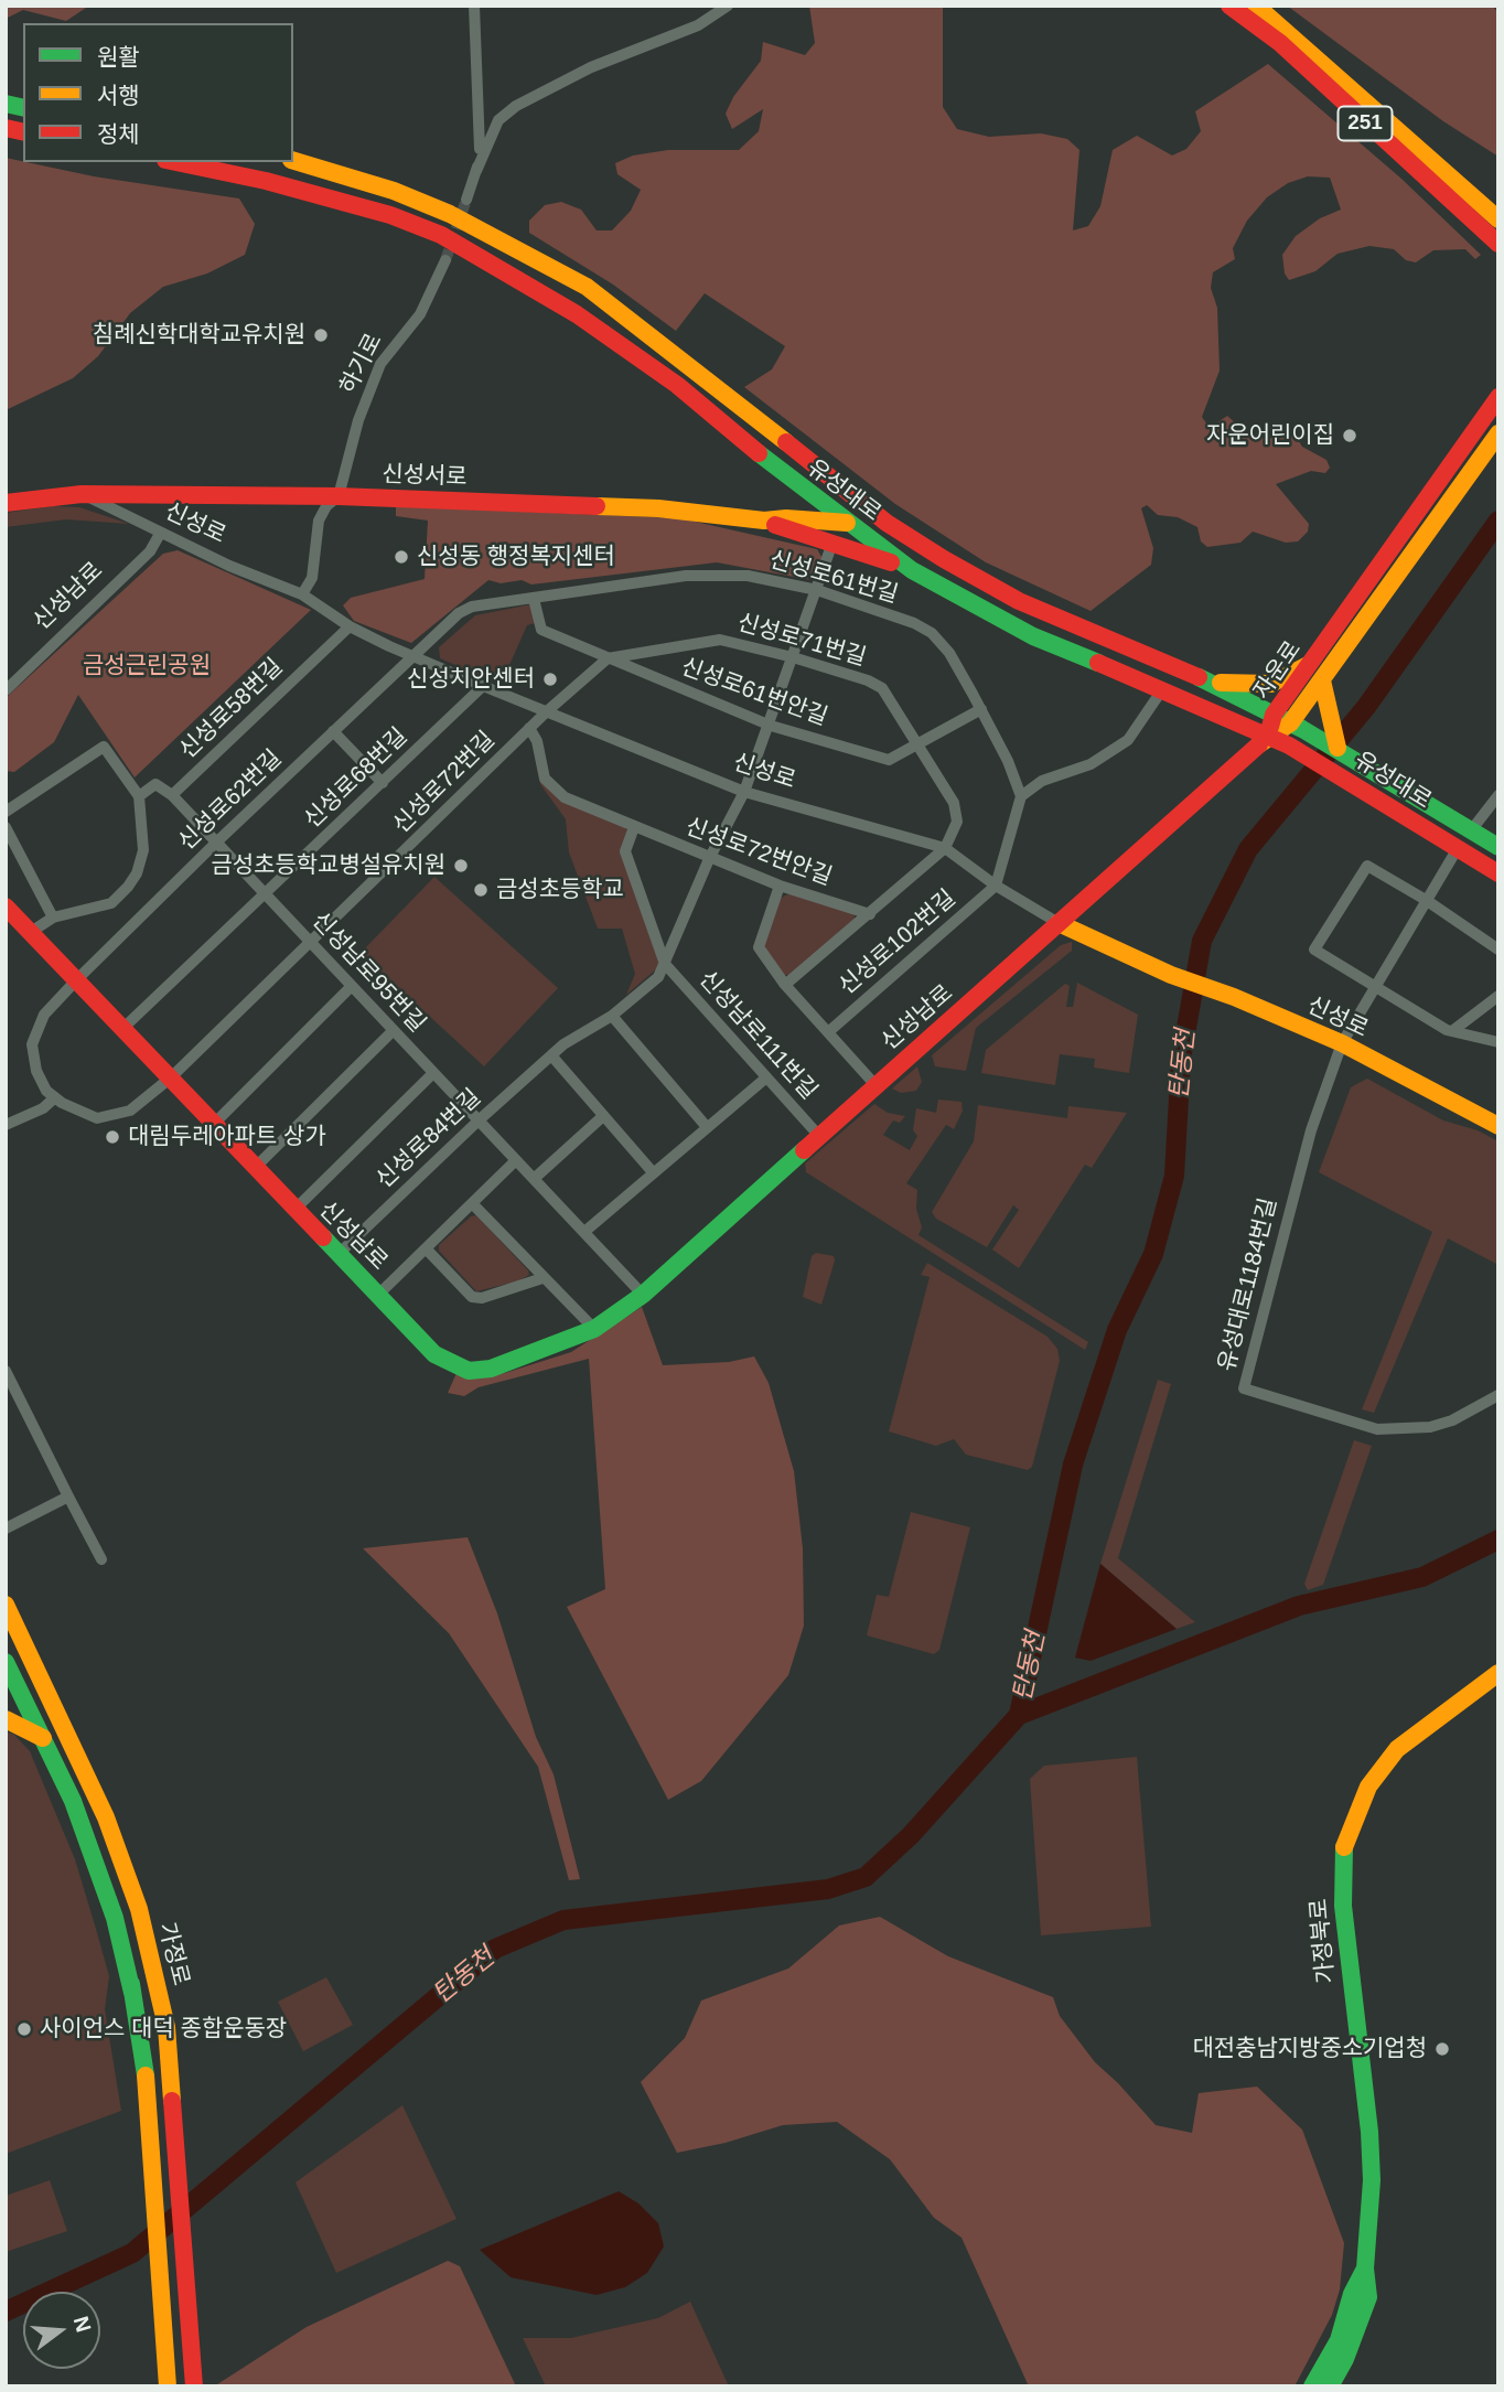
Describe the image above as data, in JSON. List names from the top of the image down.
{
  "streets": {
    "main road": [
      "251",
      "신성서로",
      "유성대로",
      "신성로",
      "신성남로",
      "자운로",
      "가정북로",
      "가정로"
    ],
    "street": [
      "하기로",
      "신성로61번길",
      "신성로71번길",
      "신성로61번안길",
      "신성로58번길",
      "신성로68번길",
      "신성로72번길",
      "신성로62번길",
      "신성로72번안길",
      "신성로102번길",
      "신성남로95번길",
      "신성남로111번길",
      "신성로84번길",
      "유성대로1184번길"
    ]
  },
  "crossings": [
    ["하기로", "신성서로"],
    ["하기로", "신성로"],
    ["신성서로", "신성로"],
    ["유성대로", "신성남로"],
    ["유성대로", "자운로"],
    ["유성대로", "유성대로1184번길"],
    ["신성로", "신성로61번길"],
    ["신성로", "신성남로"],
    ["신성로", "신성로71번길"],
    ["신성로", "신성로58번길"],
    ["신성로", "신성로68번길"],
    ["신성로", "신성로72번길"],
    ["신성로", "신성로62번길"],
    ["신성로", "신성로102번길"],
    ["신성로", "신성로84번길"],
    ["신성로", "유성대로1184번길"],
    ["신성로61번길", "신성로61번안길"],
    ["신성로61번길", "신성로62번길"],
    ["신성로61번길", "신성로84번길"],
    ["신성남로", "자운로"],
    ["신성남로", "신성로68번길"],
    ["신성남로", "신성로72번길"],
    ["신성남로", "신성로62번길"],
    ["신성남로", "신성남로95번길"],
    ["신성남로", "신성남로111번길"],
    ["신성남로", "신성로84번길"],
    ["신성로71번길", "신성로61번안길"],
    ["신성로71번길", "신성로84번길"],
    ["신성로61번안길", "신성로84번길"],
    ["신성로58번길", "신성남로95번길"],
    ["신성로68번길", "신성남로95번길"],
    ["신성로72번길", "신성로72번안길"],
    ["신성로72번길", "신성남로95번길"],
    ["신성로62번길", "신성남로95번길"],
    ["신성로72번안길", "신성로84번길"],
    ["신성남로95번길", "신성로84번길"],
    ["신성남로111번길", "신성로84번길"]
  ],
  "water": ["탄동천"],
  "parks": ["금성근린공원"],
  "places": [
    "침례신학대학교유치원",
    "자운어린이집",
    "신성동 행정복지센터",
    "신성치안센터",
    "금성초등학교병설유치원",
    "금성초등학교",
    "대림두레아파트 상가",
    "사이언스 대덕 종합운동장",
    "대전충남지방중소기업청"
  ],
  "legend": ["원활", "서행", "정체"],
  "north": "right"
}
